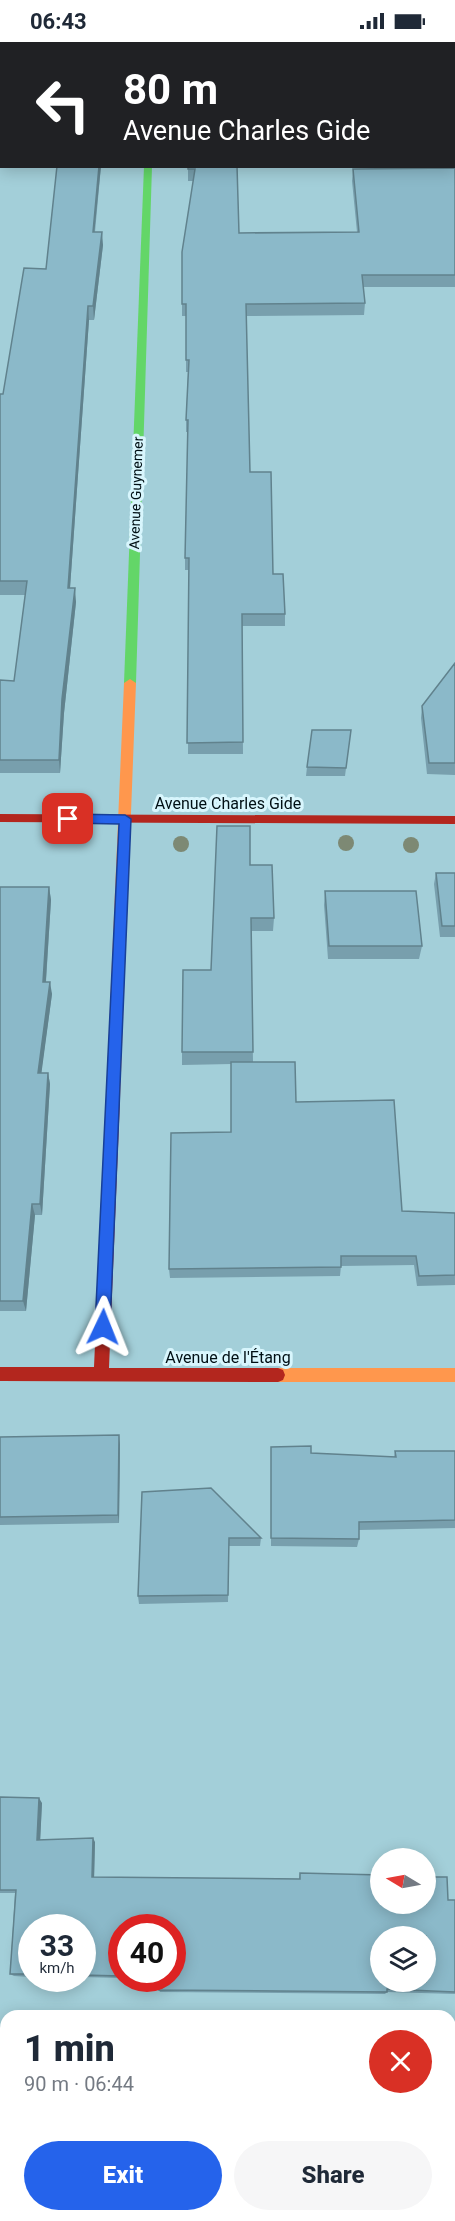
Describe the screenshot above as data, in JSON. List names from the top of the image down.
{
  "streets": {
    "street": ["Avenue Guynemer", "Avenue Charles Gide", "Avenue de l'Étang"]
  },
  "crossings": [
    ["Avenue Guynemer", "Avenue Charles Gide"],
    ["Avenue Guynemer", "Avenue de l'Étang"]
  ],
  "north": "left",
  "page": {
    "status": "06:43",
    "turn": ["80 m", "Avenue Charles Gide"],
    "speed": "33 km/h",
    "limit": "40",
    "heading": ["1 min", "90 m · 06:44"],
    "buttons": ["Exit", "Share"]
  }
}
